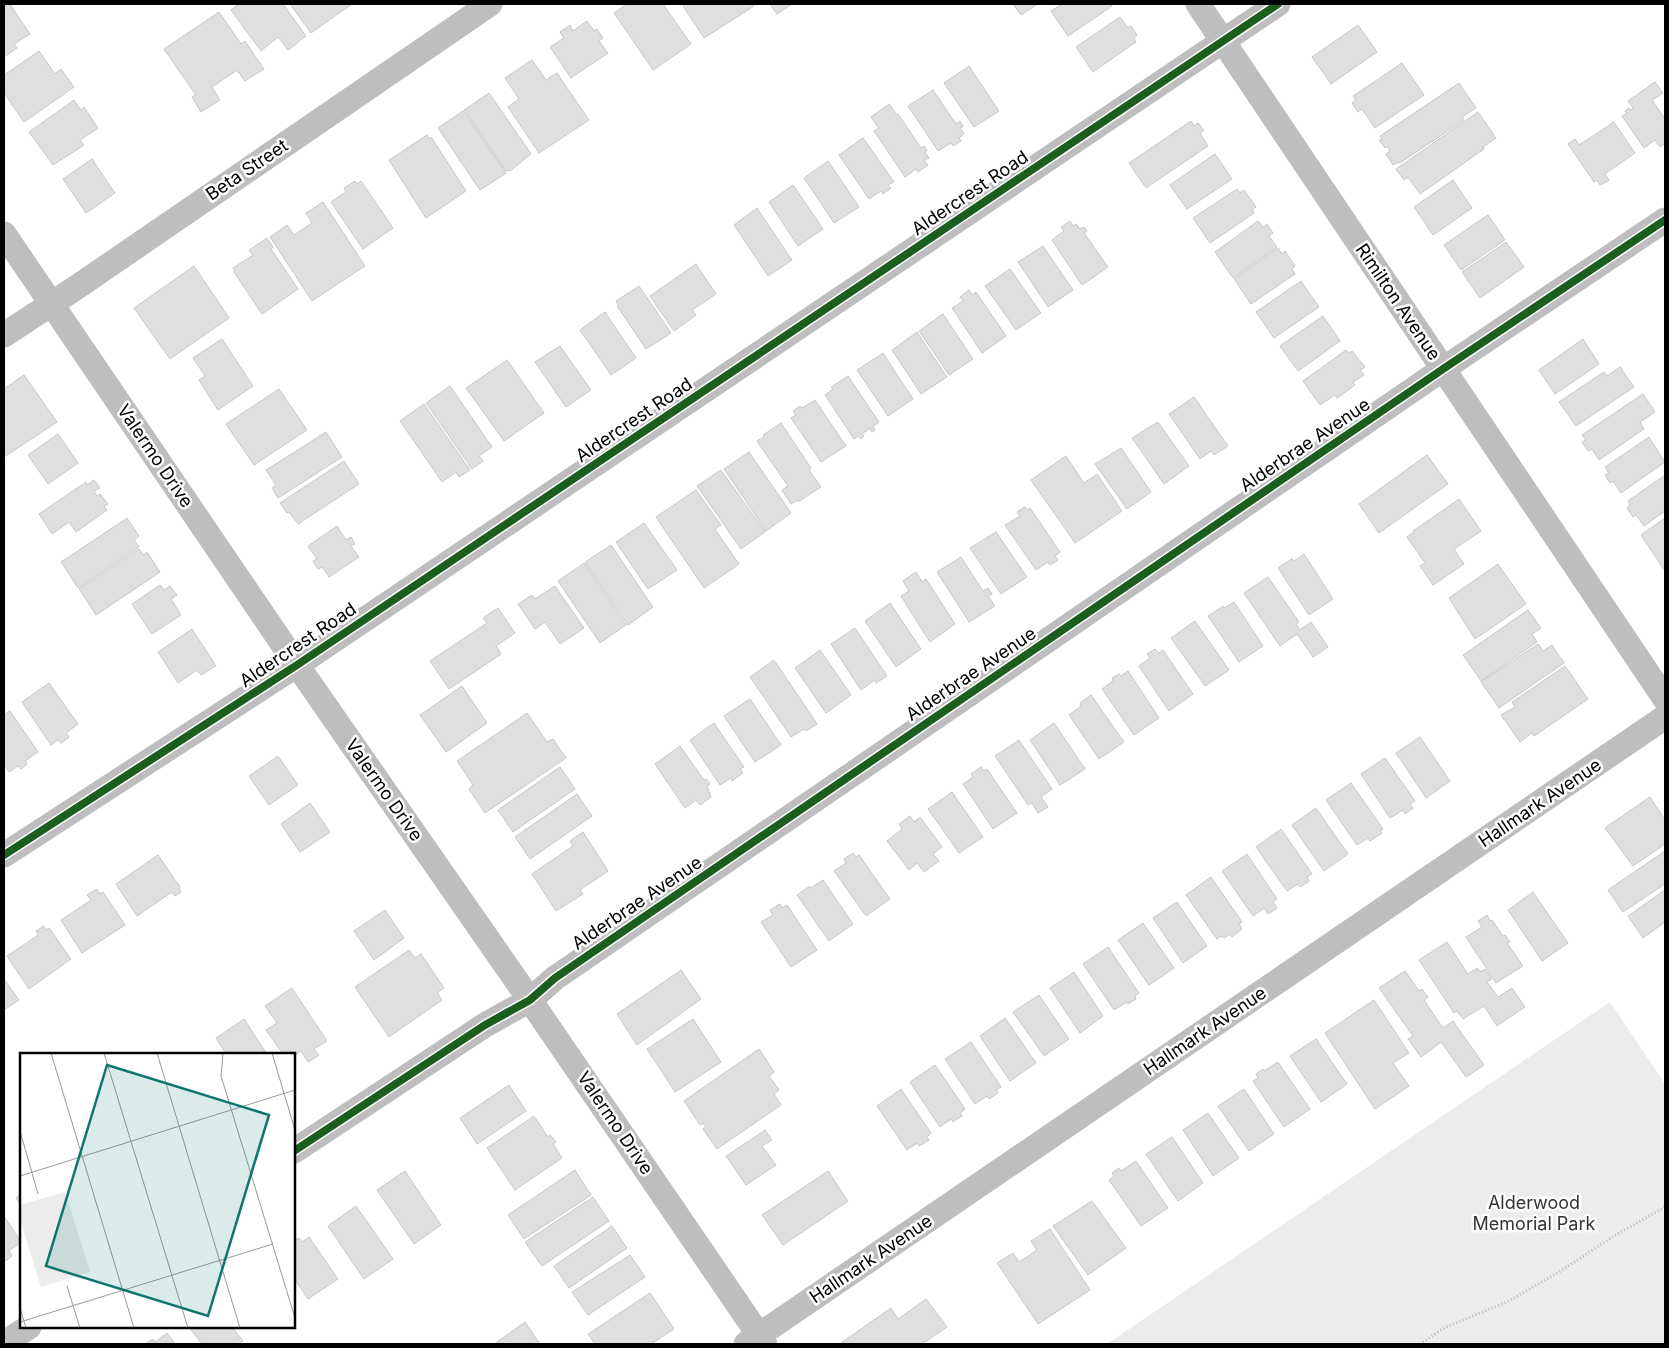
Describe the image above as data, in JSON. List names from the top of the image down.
{
  "streets": {
    "street": [
      "Beta Street",
      "Aldercrest Road",
      "Rimilton Avenue",
      "Alderbrae Avenue",
      "Valermo Drive",
      "Hallmark Avenue"
    ]
  },
  "crossings": [
    ["Beta Street", "Valermo Drive"],
    ["Aldercrest Road", "Rimilton Avenue"],
    ["Aldercrest Road", "Valermo Drive"],
    ["Rimilton Avenue", "Alderbrae Avenue"],
    ["Alderbrae Avenue", "Valermo Drive"],
    ["Valermo Drive", "Hallmark Avenue"]
  ],
  "parks": ["Alderwood Memorial Park"]
}
